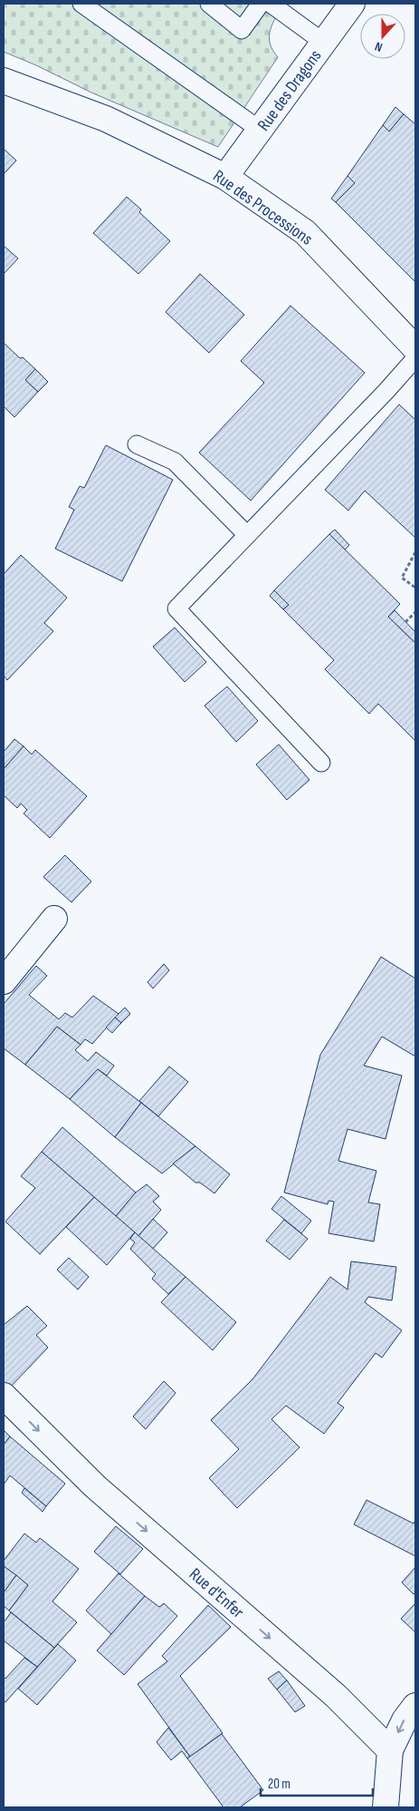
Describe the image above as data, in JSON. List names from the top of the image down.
{
  "streets": {
    "street": ["Rue des Dragons", "Rue des Processions", "Rue d'Enfer"]
  },
  "crossings": [
    ["Rue des Dragons", "Rue des Processions"]
  ],
  "one_way": ["Rue d'Enfer"],
  "scale_bar": "20 m",
  "north": "bottom"
}
